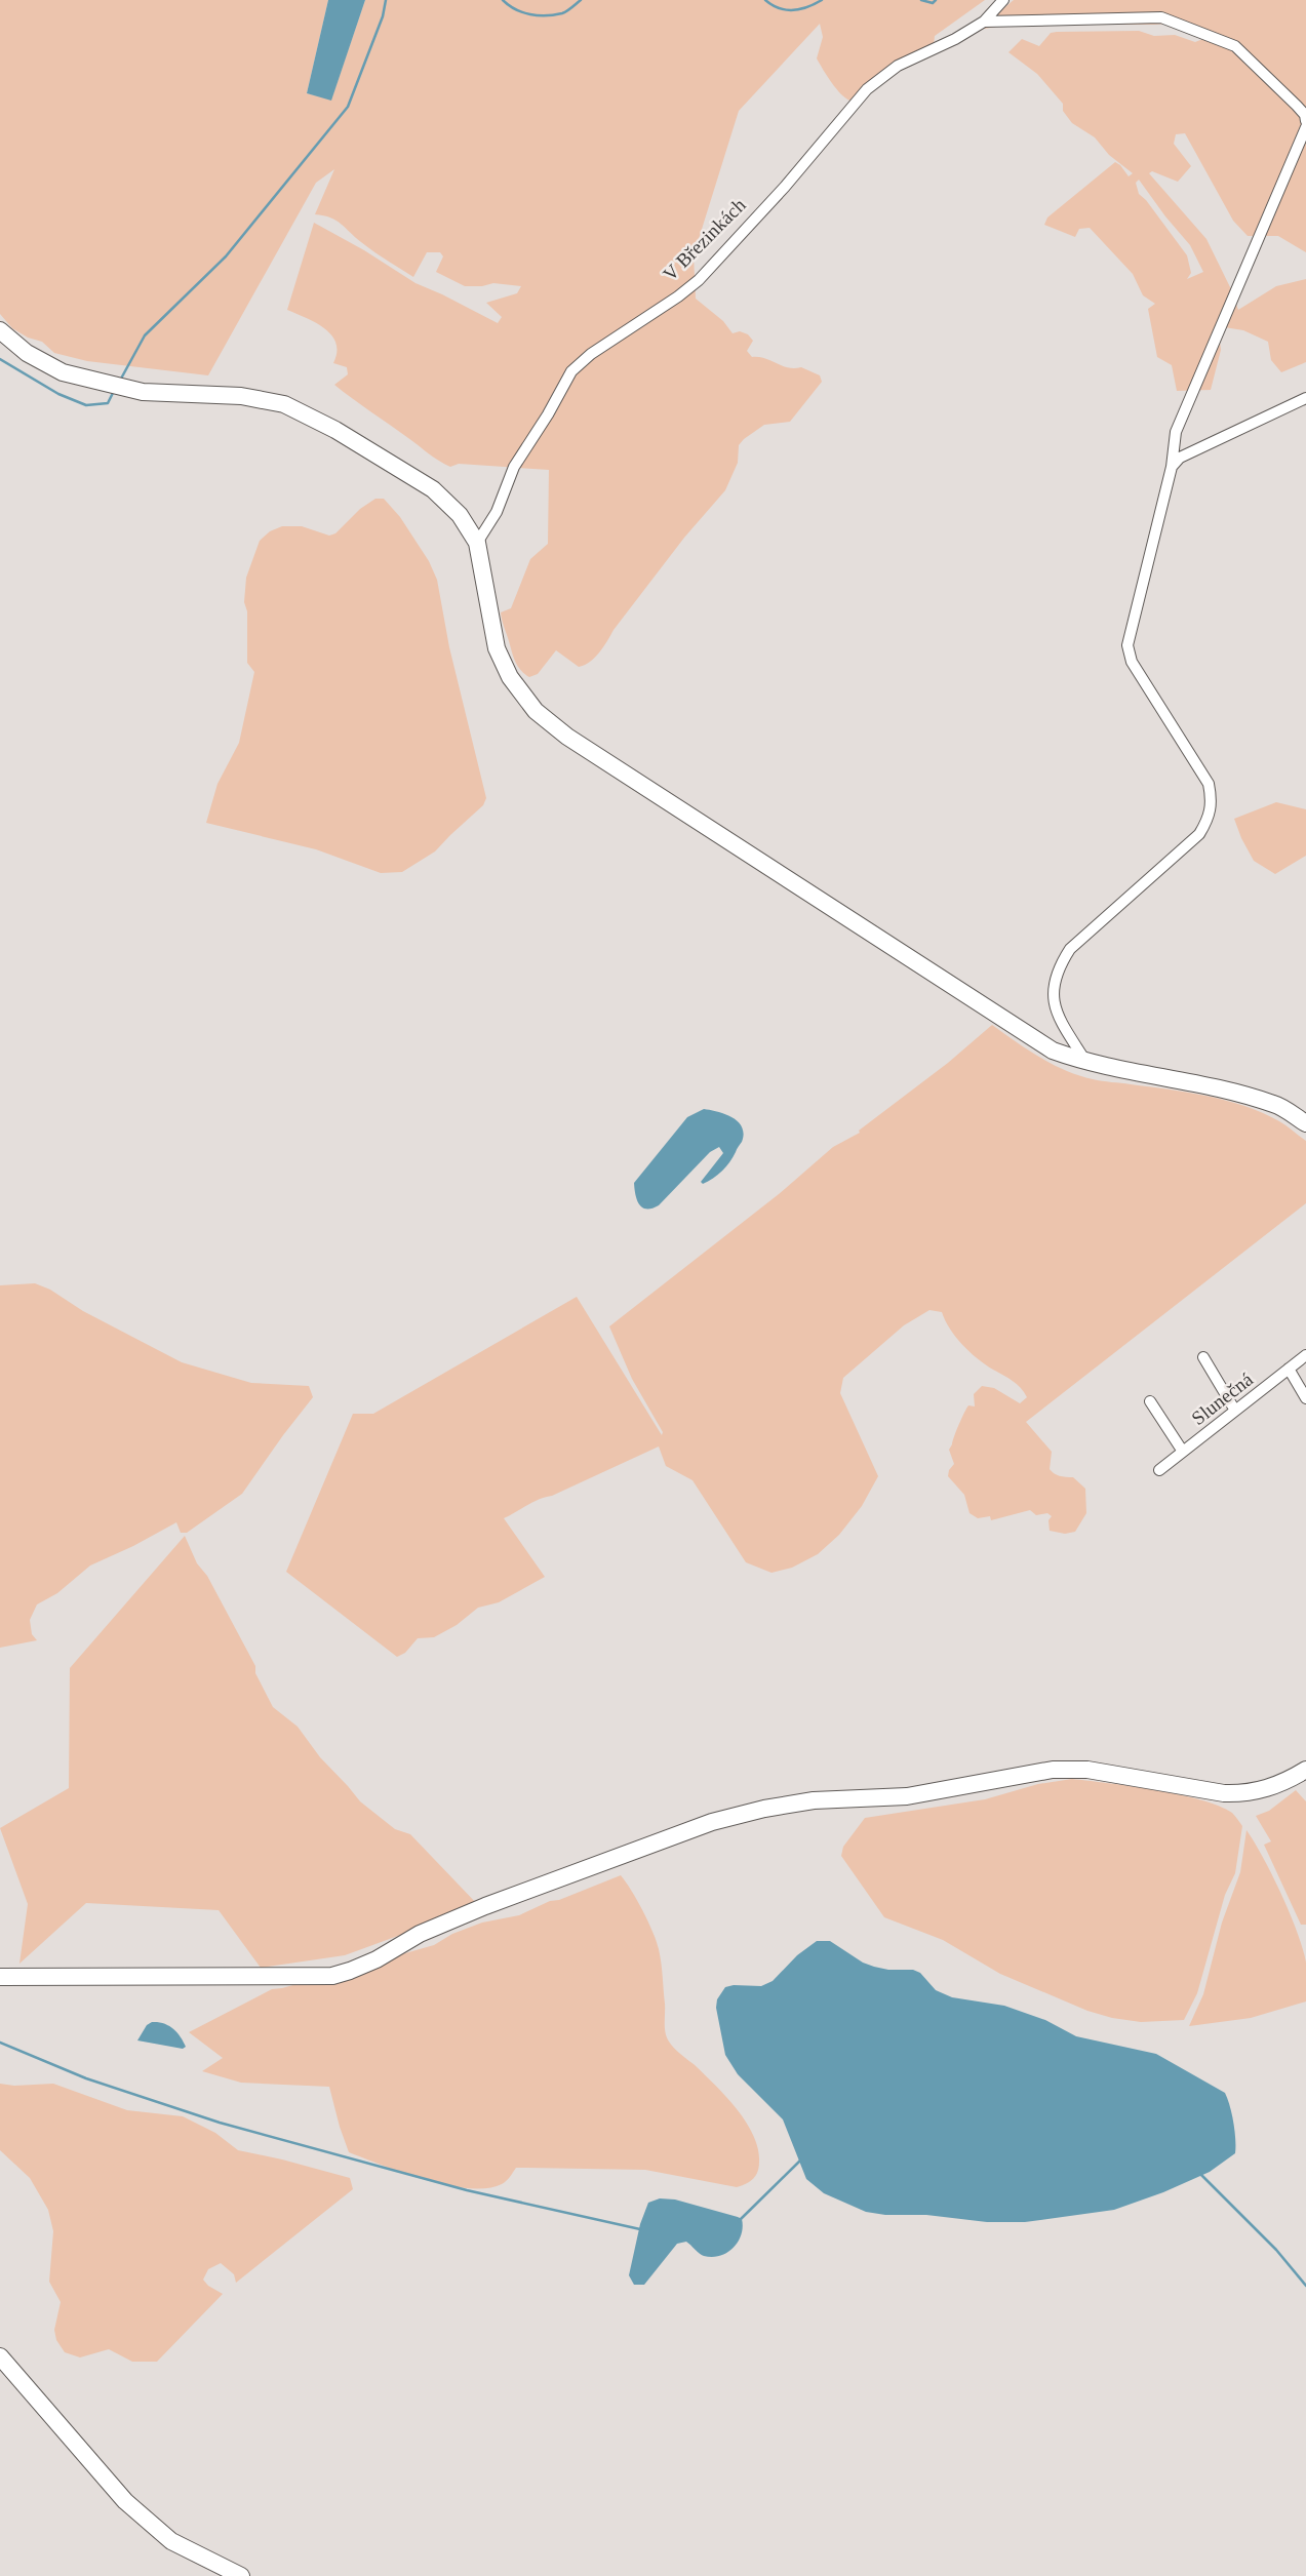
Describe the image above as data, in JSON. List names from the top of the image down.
{
  "streets": {
    "street": ["V Březinkách", "Slunečná"]
  }
}
